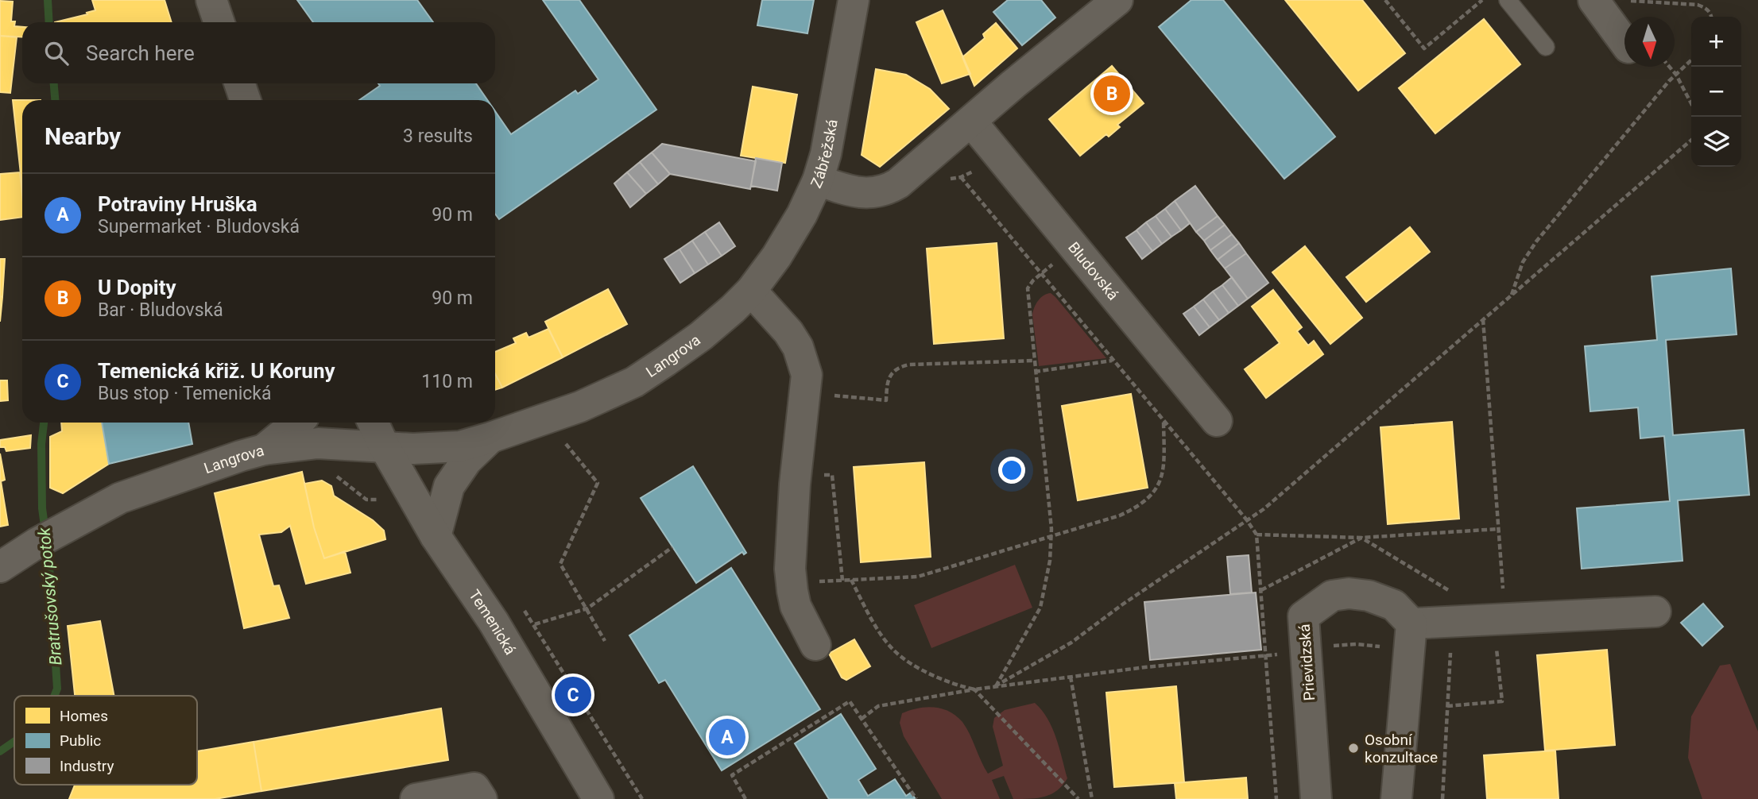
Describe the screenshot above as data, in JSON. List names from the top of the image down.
{
  "streets": {
    "street": [
      "Zábřežská",
      "Bludovská",
      "Langrova",
      "Temenická",
      "Prievidzská"
    ]
  },
  "crossings": [
    ["Zábřežská", "Langrova"],
    ["Langrova", "Temenická"]
  ],
  "water": ["Bratrušovský potok"],
  "places": ["Osobní konzultace"],
  "legend": ["Homes", "Public", "Industry"],
  "north": "bottom",
  "page": {
    "map_buttons": ["+", "−"],
    "search": "Search here",
    "pins": ["B", "C", "A"],
    "heading": ["Nearby", "3 results"],
    "list": [
      {
        "mark": "A",
        "name": "Potraviny Hruška",
        "note": "Supermarket · Bludovská",
        "value": "90 m"
      },
      {
        "mark": "B",
        "name": "U Dopity",
        "note": "Bar · Bludovská",
        "value": "90 m"
      },
      {
        "mark": "C",
        "name": "Temenická křiž. U Koruny",
        "note": "Bus stop · Temenická",
        "value": "110 m"
      }
    ]
  }
}
